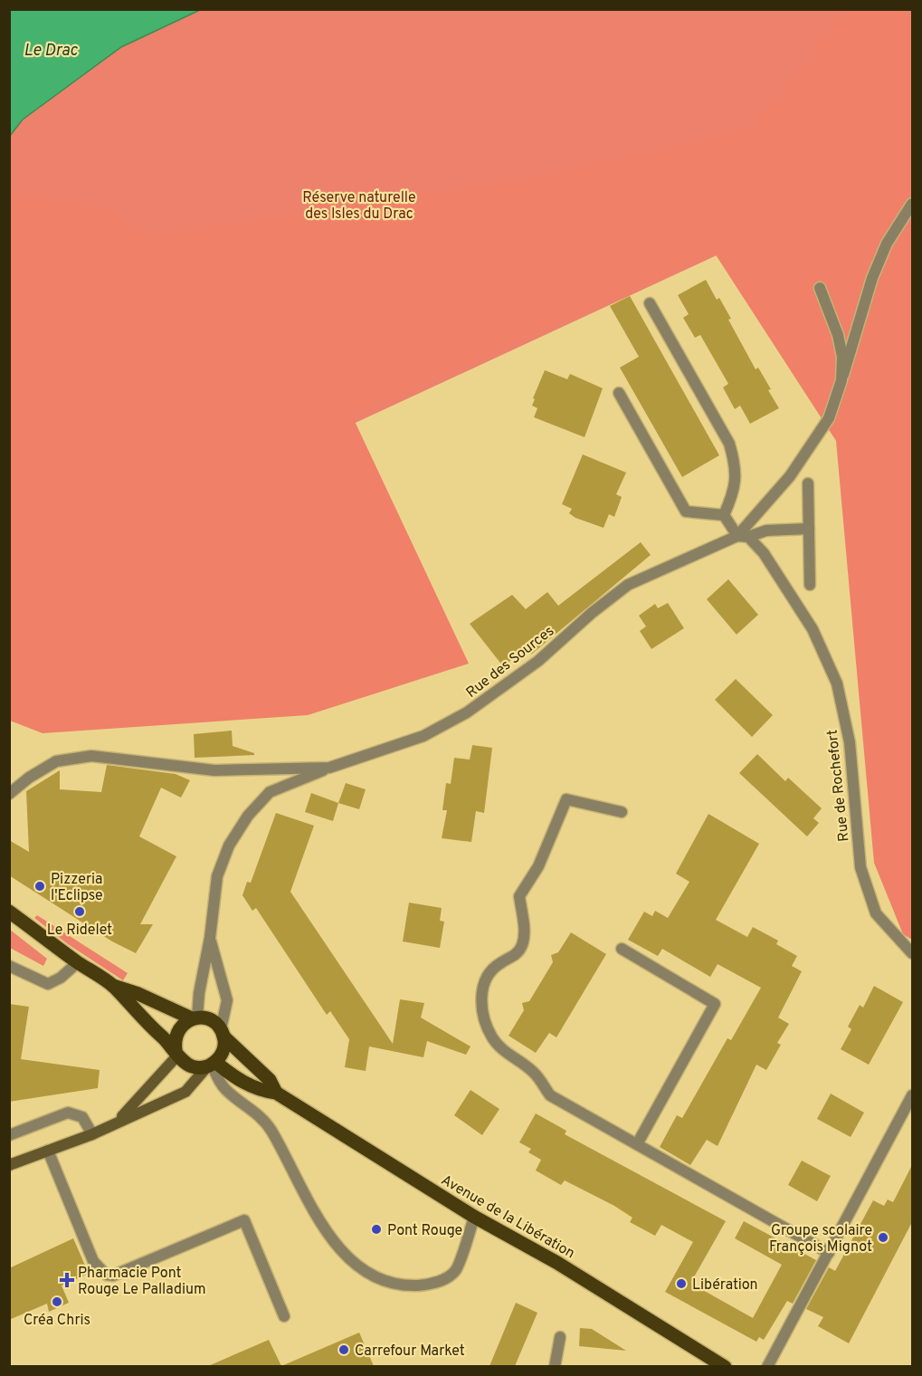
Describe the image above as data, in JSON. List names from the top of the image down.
{
  "streets": {
    "main road": ["Avenue de la Libération"],
    "street": ["Rue des Sources", "Rue de Rochefort"]
  },
  "crossings": [
    ["Rue des Sources", "Rue de Rochefort"]
  ],
  "water": ["Le Drac"],
  "parks": ["Réserve naturelle des Isles du Drac"],
  "places": {
    "other": [
      "Pizzeria l'Eclipse",
      "Le Ridelet",
      "Pont Rouge",
      "Groupe scolaire François Mignot",
      "Libération",
      "Créa Chris",
      "Carrefour Market"
    ],
    "health": ["Pharmacie Pont Rouge Le Palladium"]
  }
}
